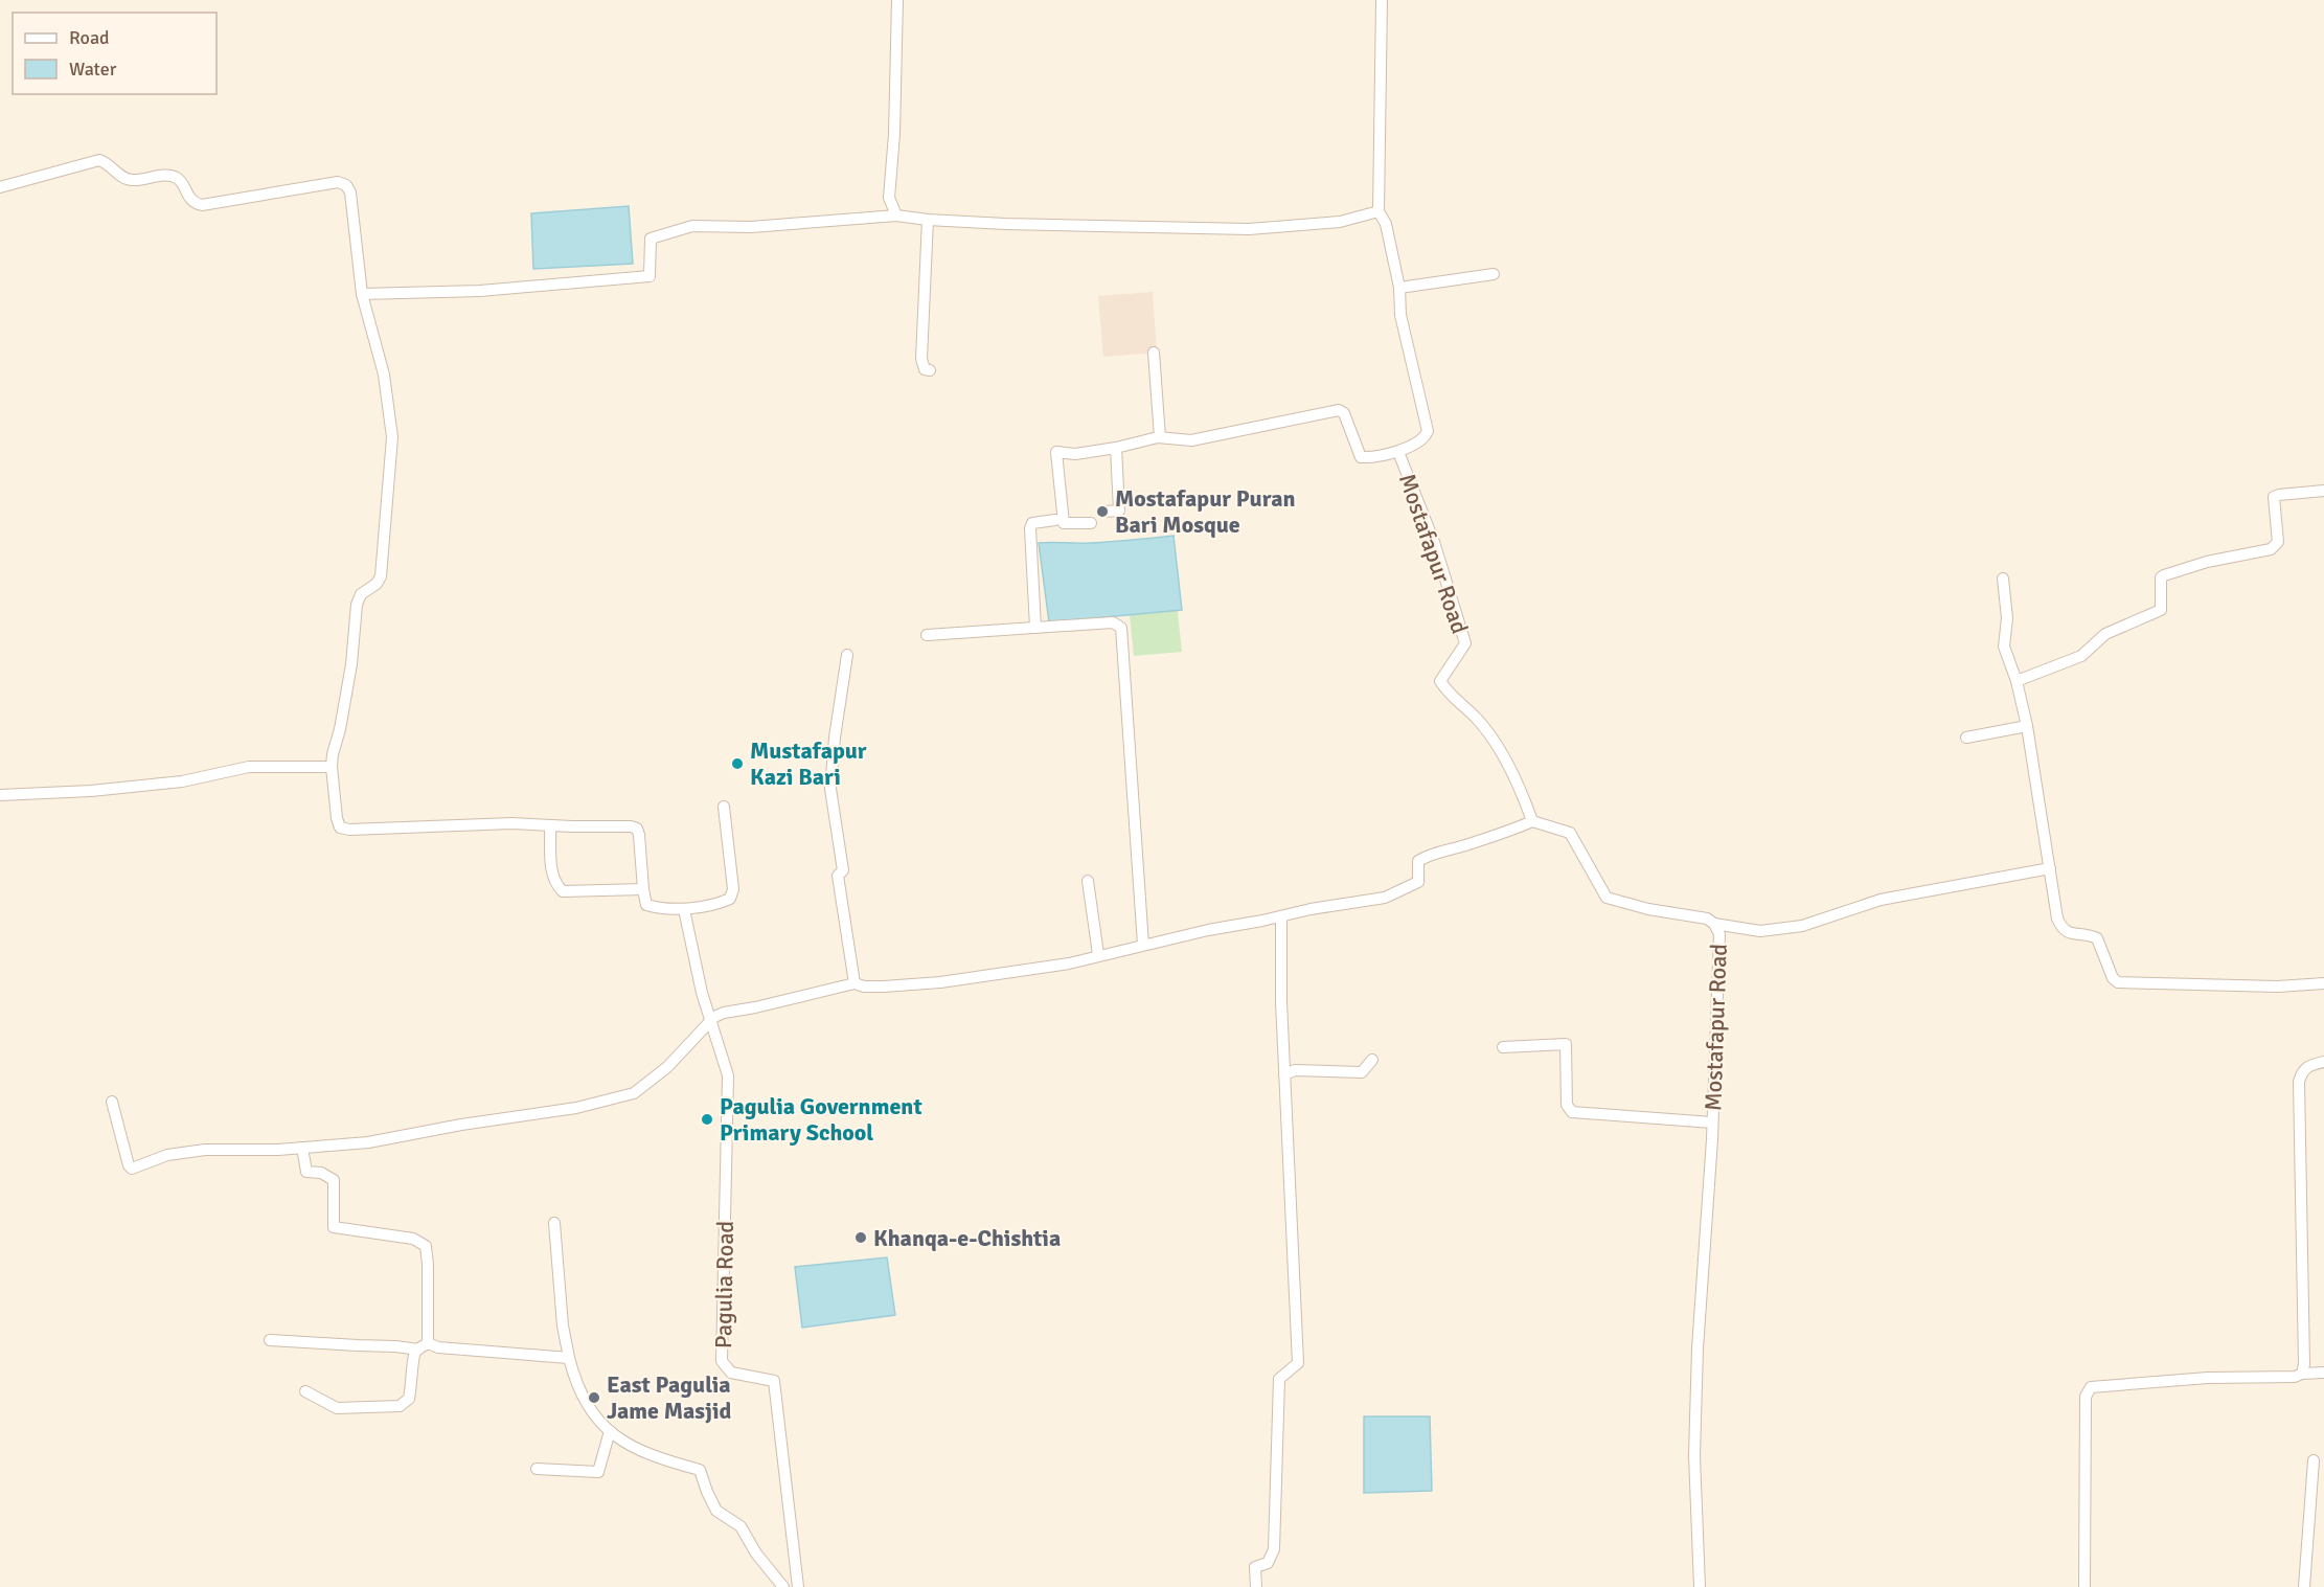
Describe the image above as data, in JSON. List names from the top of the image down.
{
  "streets": {
    "street": ["Mostafapur Road", "Pagulia Road"]
  },
  "places": [
    "Mostafapur Puran Bari Mosque",
    "Mustafapur Kazi Bari",
    "Pagulia Government Primary School",
    "Khanqa-e-Chishtia",
    "East Pagulia Jame Masjid"
  ],
  "legend": ["Road", "Water"]
}
